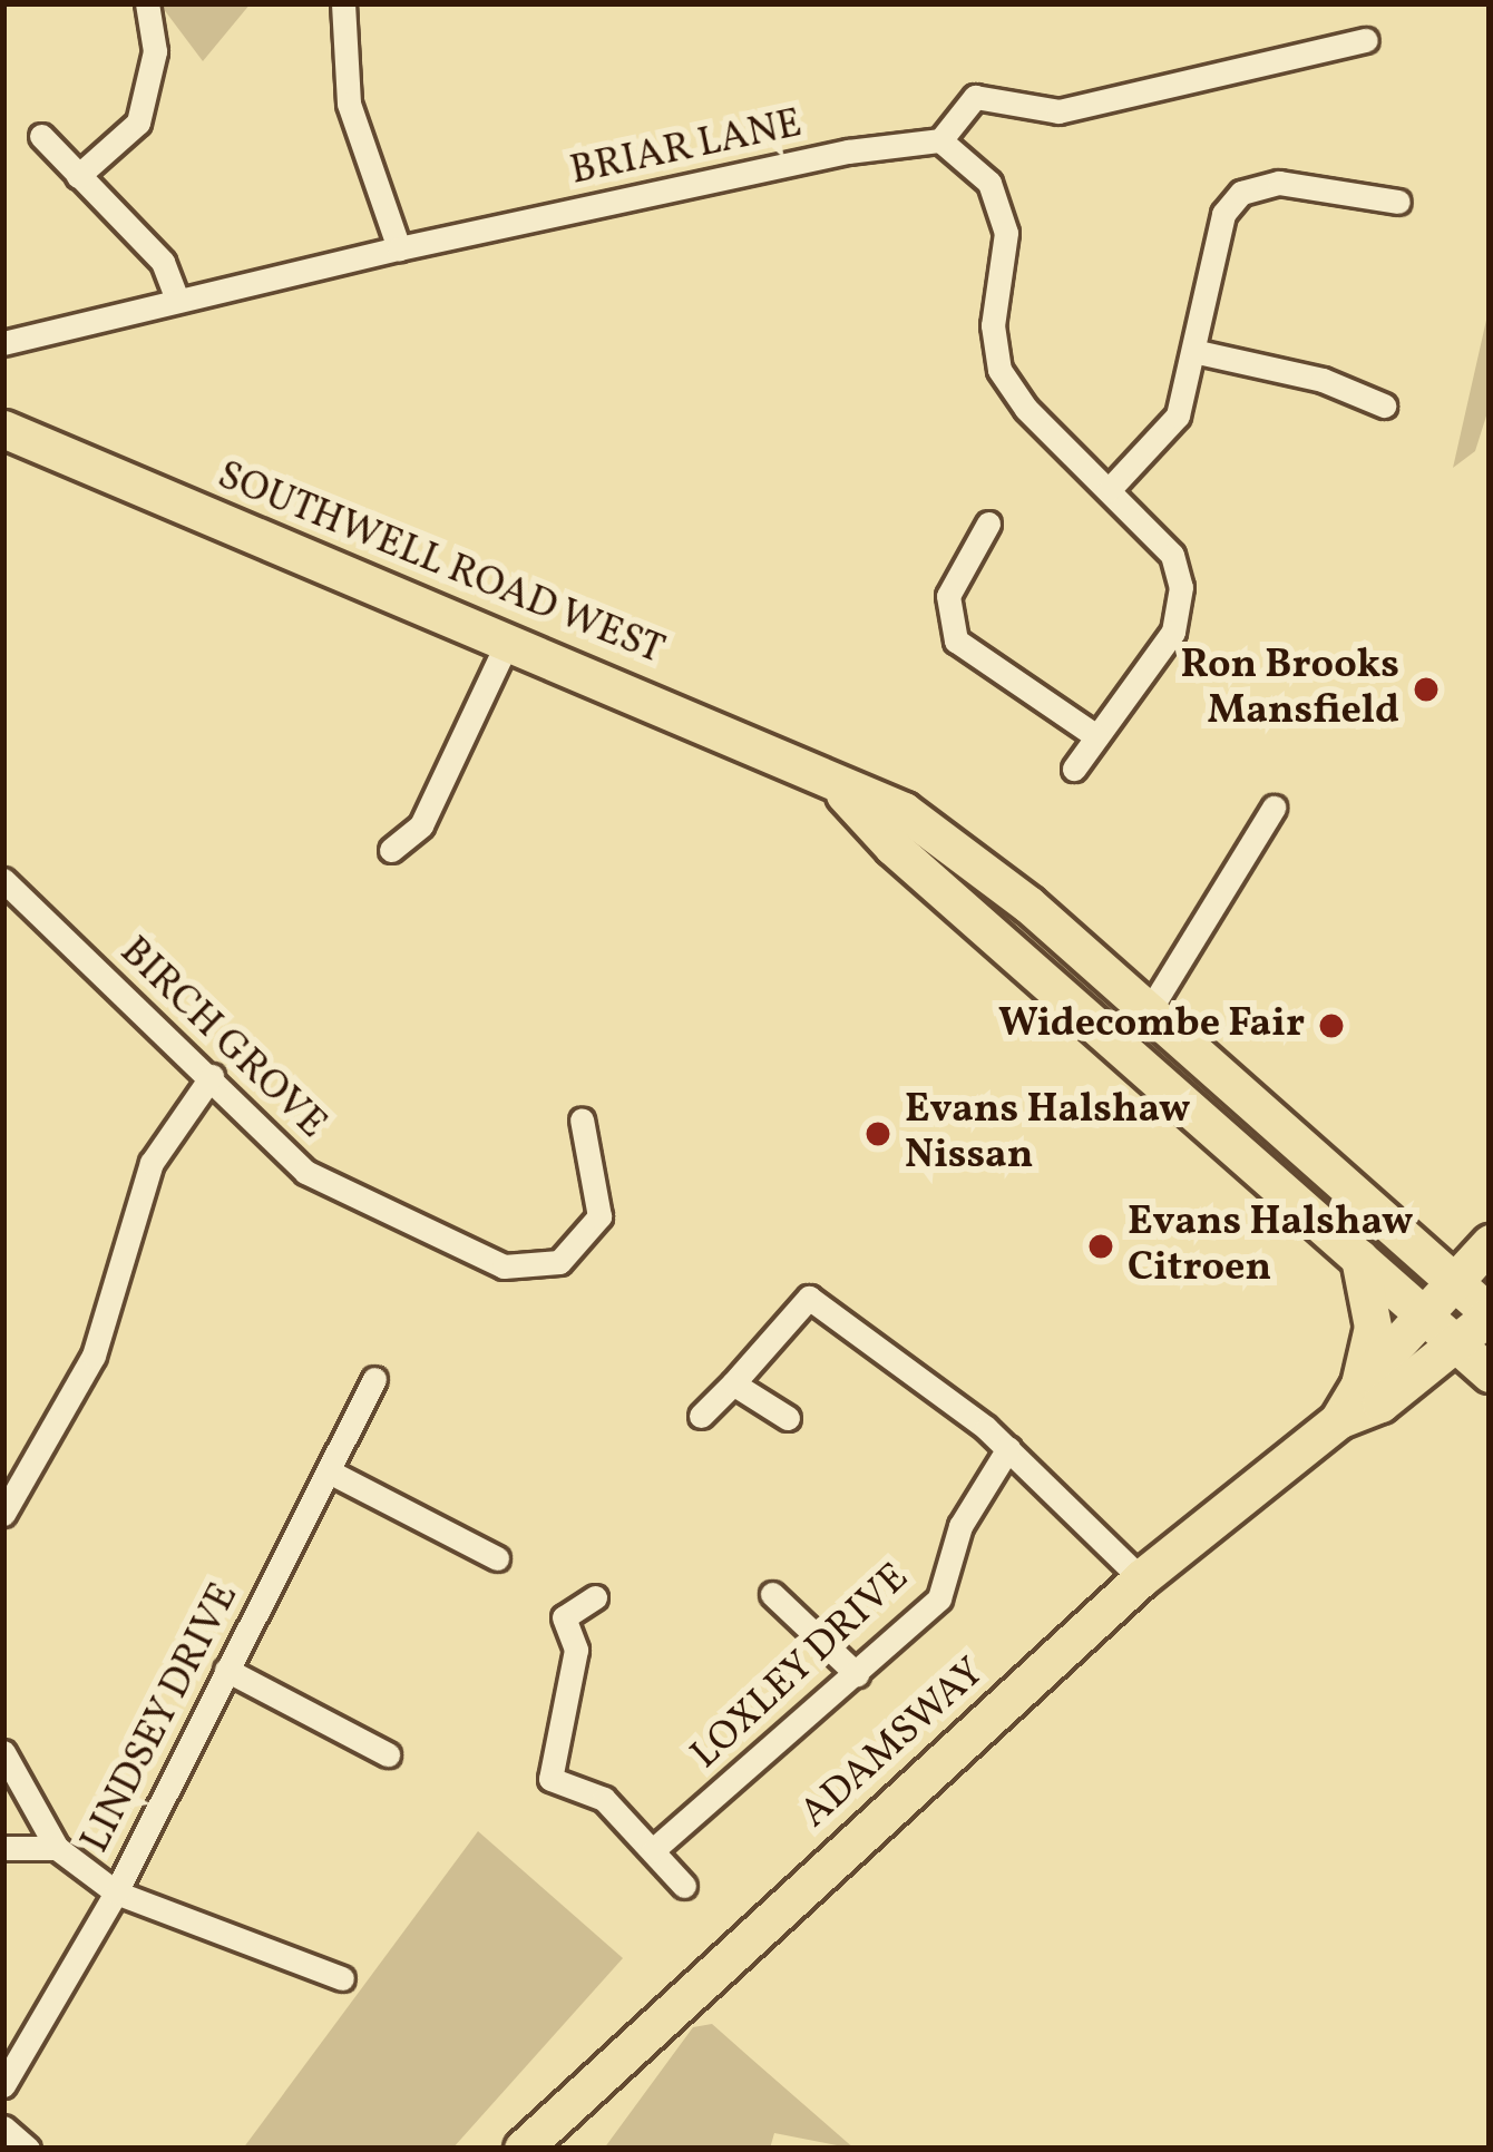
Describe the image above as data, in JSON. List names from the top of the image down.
{
  "streets": {
    "main road": ["SOUTHWELL ROAD WEST", "ADAMSWAY"],
    "street": [
      "BRIAR LANE",
      "BIRCH GROVE",
      "LOXLEY DRIVE",
      "LINDSEY DRIVE"
    ]
  },
  "crossings": [
    ["SOUTHWELL ROAD WEST", "ADAMSWAY"]
  ],
  "places": [
    "Ron Brooks Mansfield",
    "Widecombe Fair",
    "Evans Halshaw Nissan",
    "Evans Halshaw Citroen"
  ]
}
